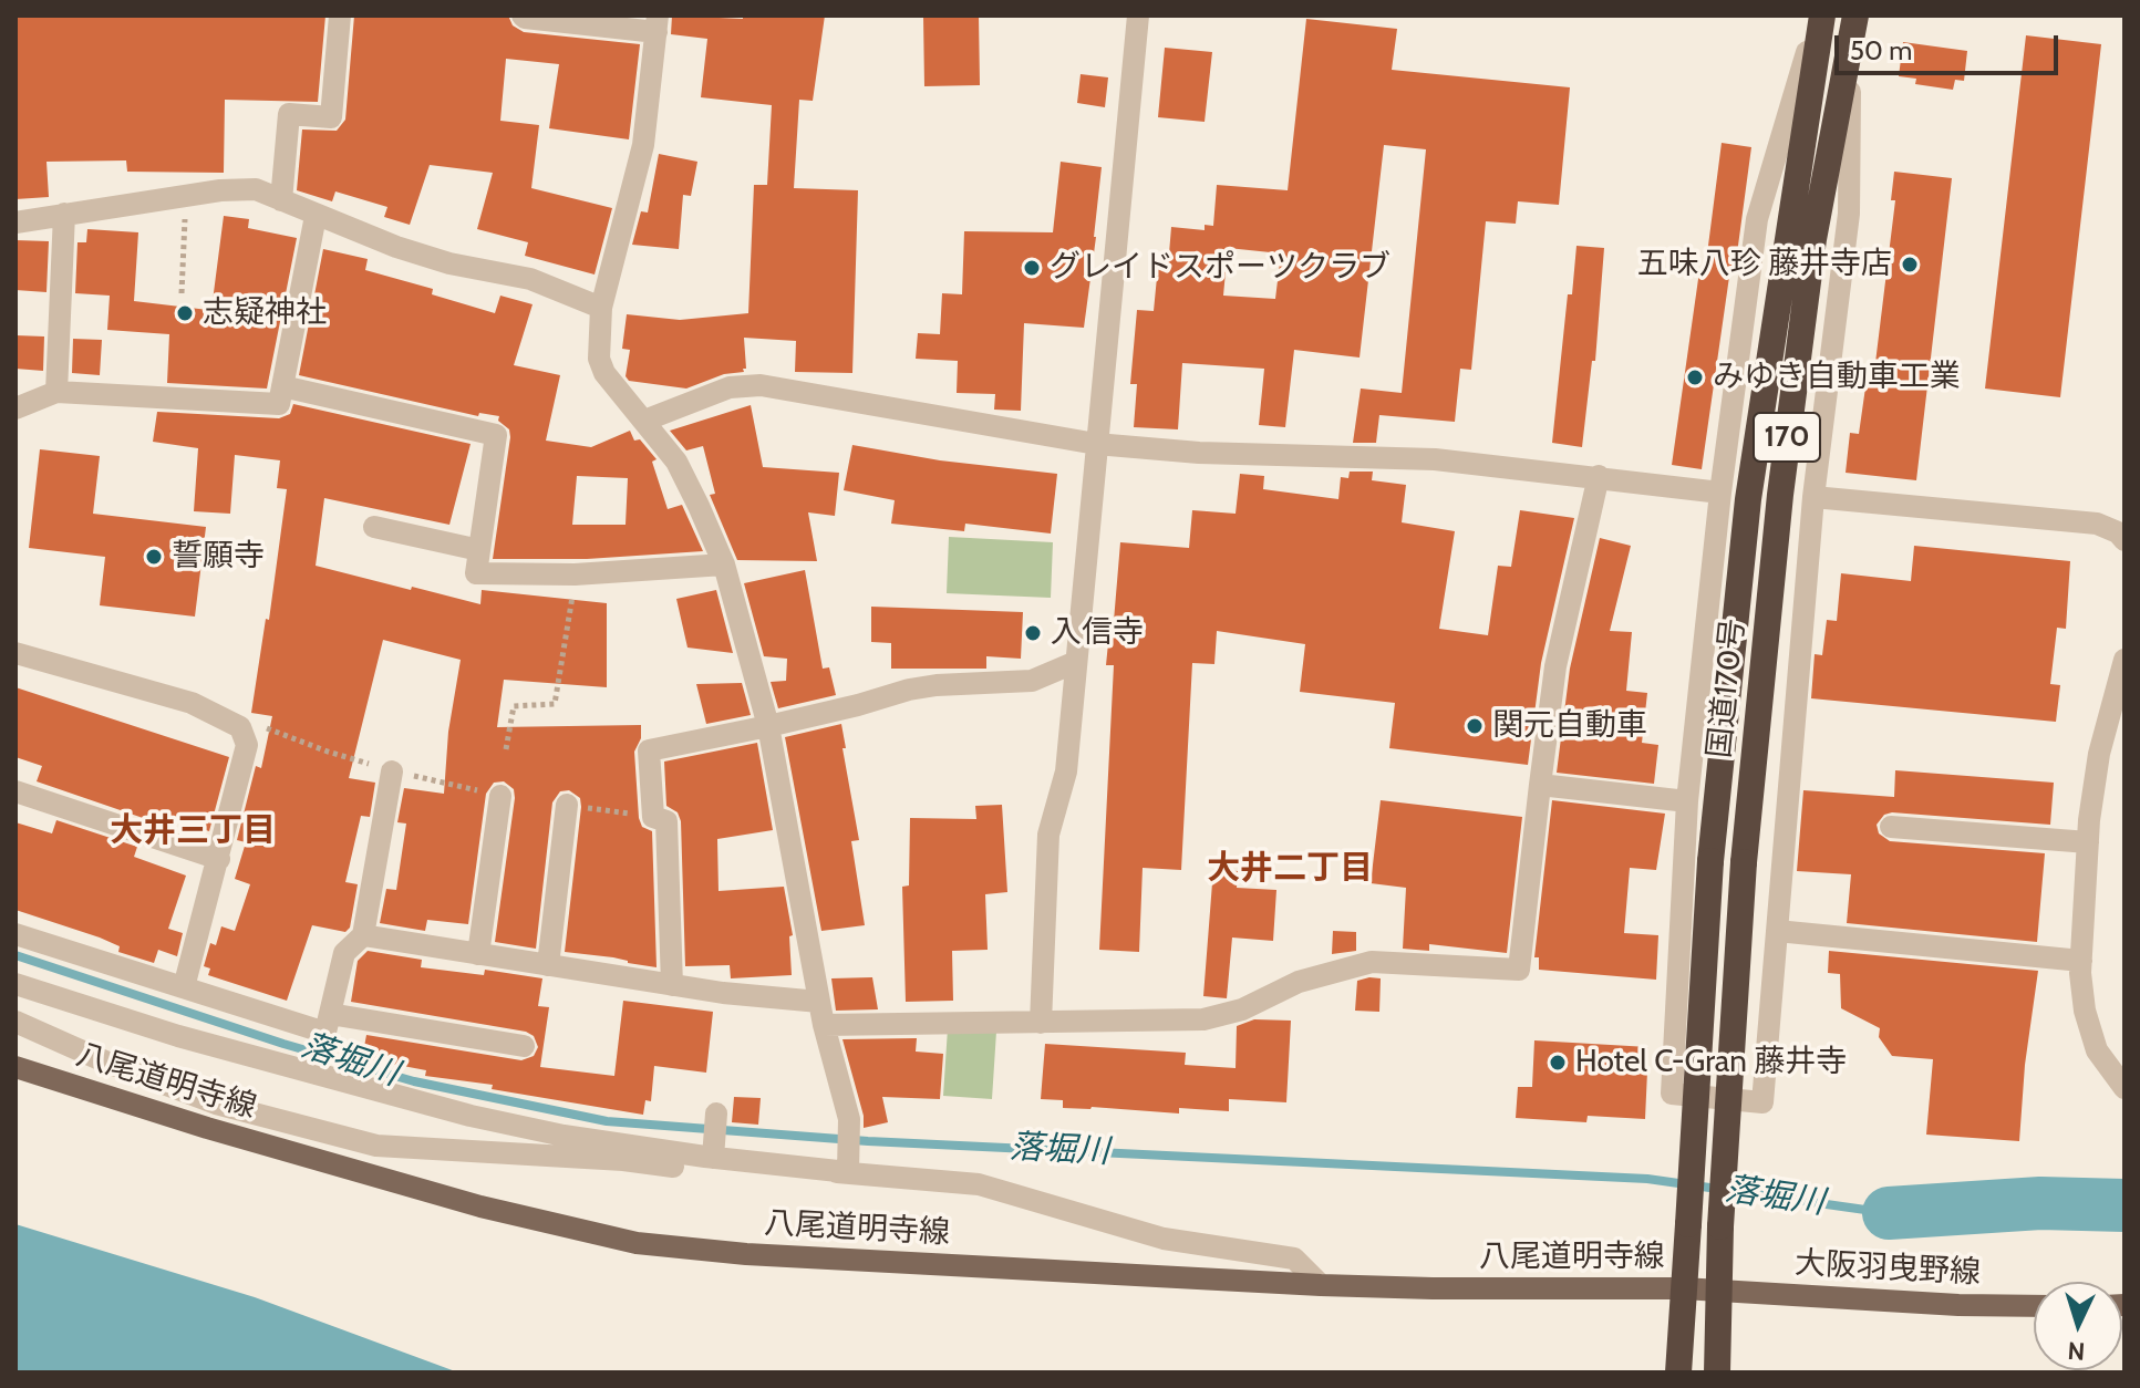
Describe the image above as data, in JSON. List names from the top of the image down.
{
  "streets": {
    "highway": ["170", "国道170号"],
    "main road": ["八尾道明寺線", "大阪羽曳野線"]
  },
  "crossings": [
    ["国道170号", "八尾道明寺線"],
    ["国道170号", "大阪羽曳野線"],
    ["八尾道明寺線", "大阪羽曳野線"]
  ],
  "districts": ["大井三丁目", "大井二丁目"],
  "water": ["落堀川"],
  "places": [
    "五味八珍 藤井寺店",
    "グレイドスポーツクラブ",
    "志疑神社",
    "みゆき自動車工業",
    "誓願寺",
    "入信寺",
    "関元自動車",
    "Hotel C-Gran 藤井寺"
  ],
  "scale_bar": "50 m",
  "north": "bottom"
}
